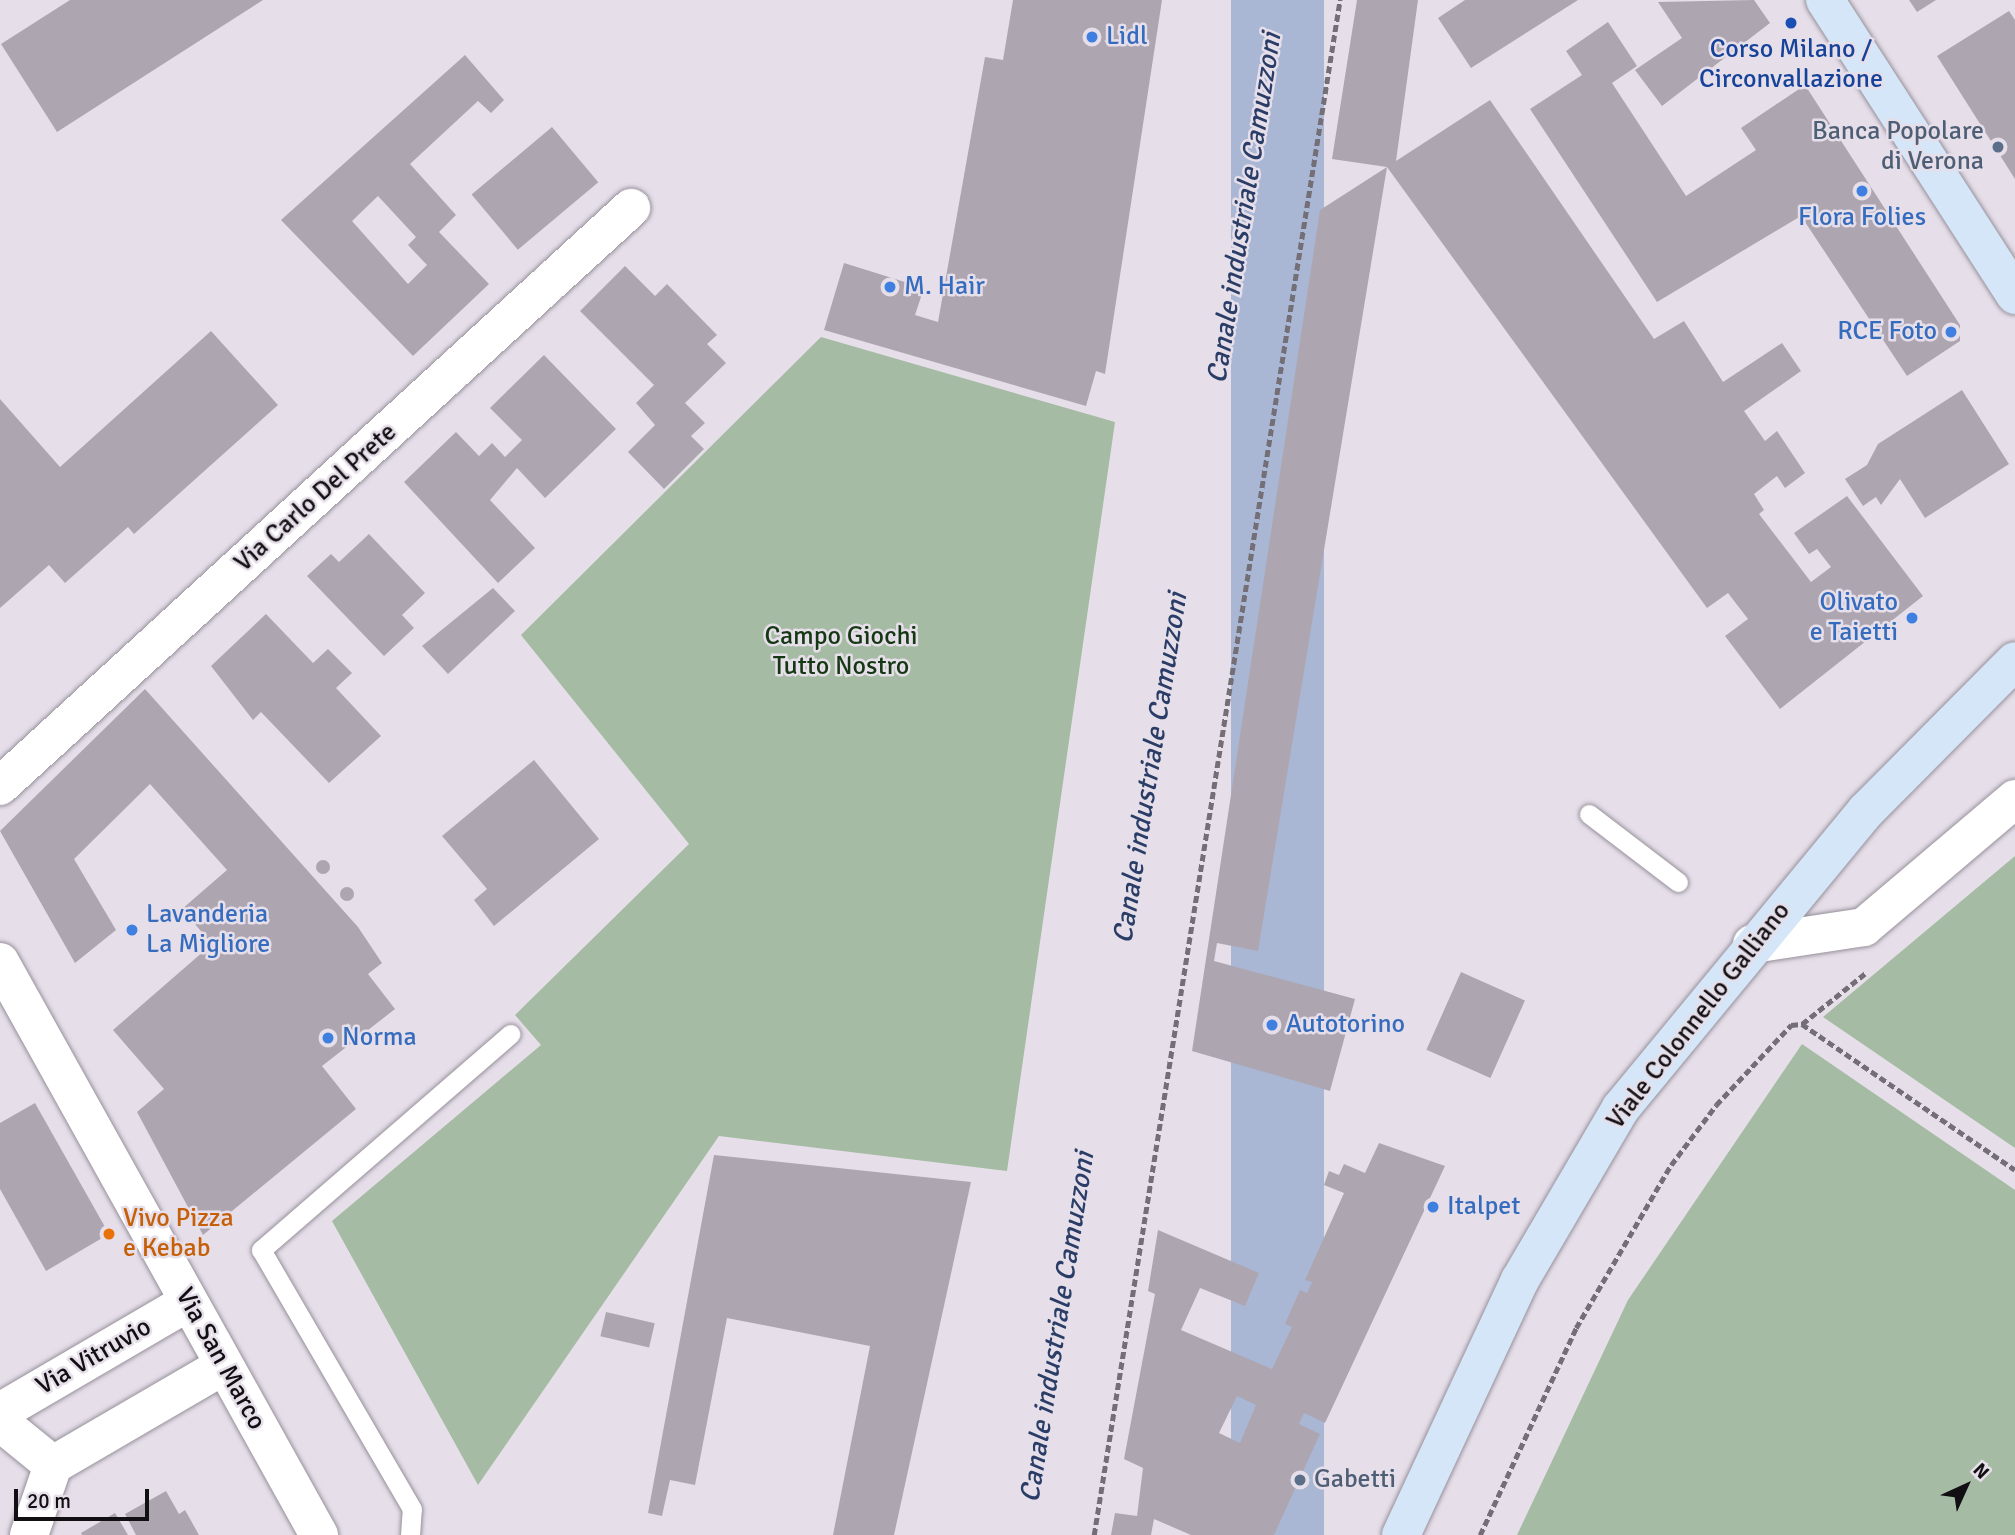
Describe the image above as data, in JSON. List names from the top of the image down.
{
  "streets": {
    "main road": ["Viale Colonnello Galliano"],
    "street": ["Via Carlo Del Prete", "Via Vitruvio", "Via San Marco"]
  },
  "crossings": [
    ["Via Vitruvio", "Via San Marco"]
  ],
  "water": ["Canale industriale Camuzzoni"],
  "parks": ["Campo Giochi Tutto Nostro"],
  "places": [
    "Corso Milano / Circonvallazione",
    "Lidl",
    "Banca Popolare di Verona",
    "Flora Folies",
    "M. Hair",
    "RCE Foto",
    "Olivato e Taietti",
    "Lavanderia La Migliore",
    "Autotorino",
    "Norma",
    "Italpet",
    "Vivo Pizza e Kebab",
    "Gabetti"
  ],
  "scale_bar": "20 m",
  "north": "top right"
}
